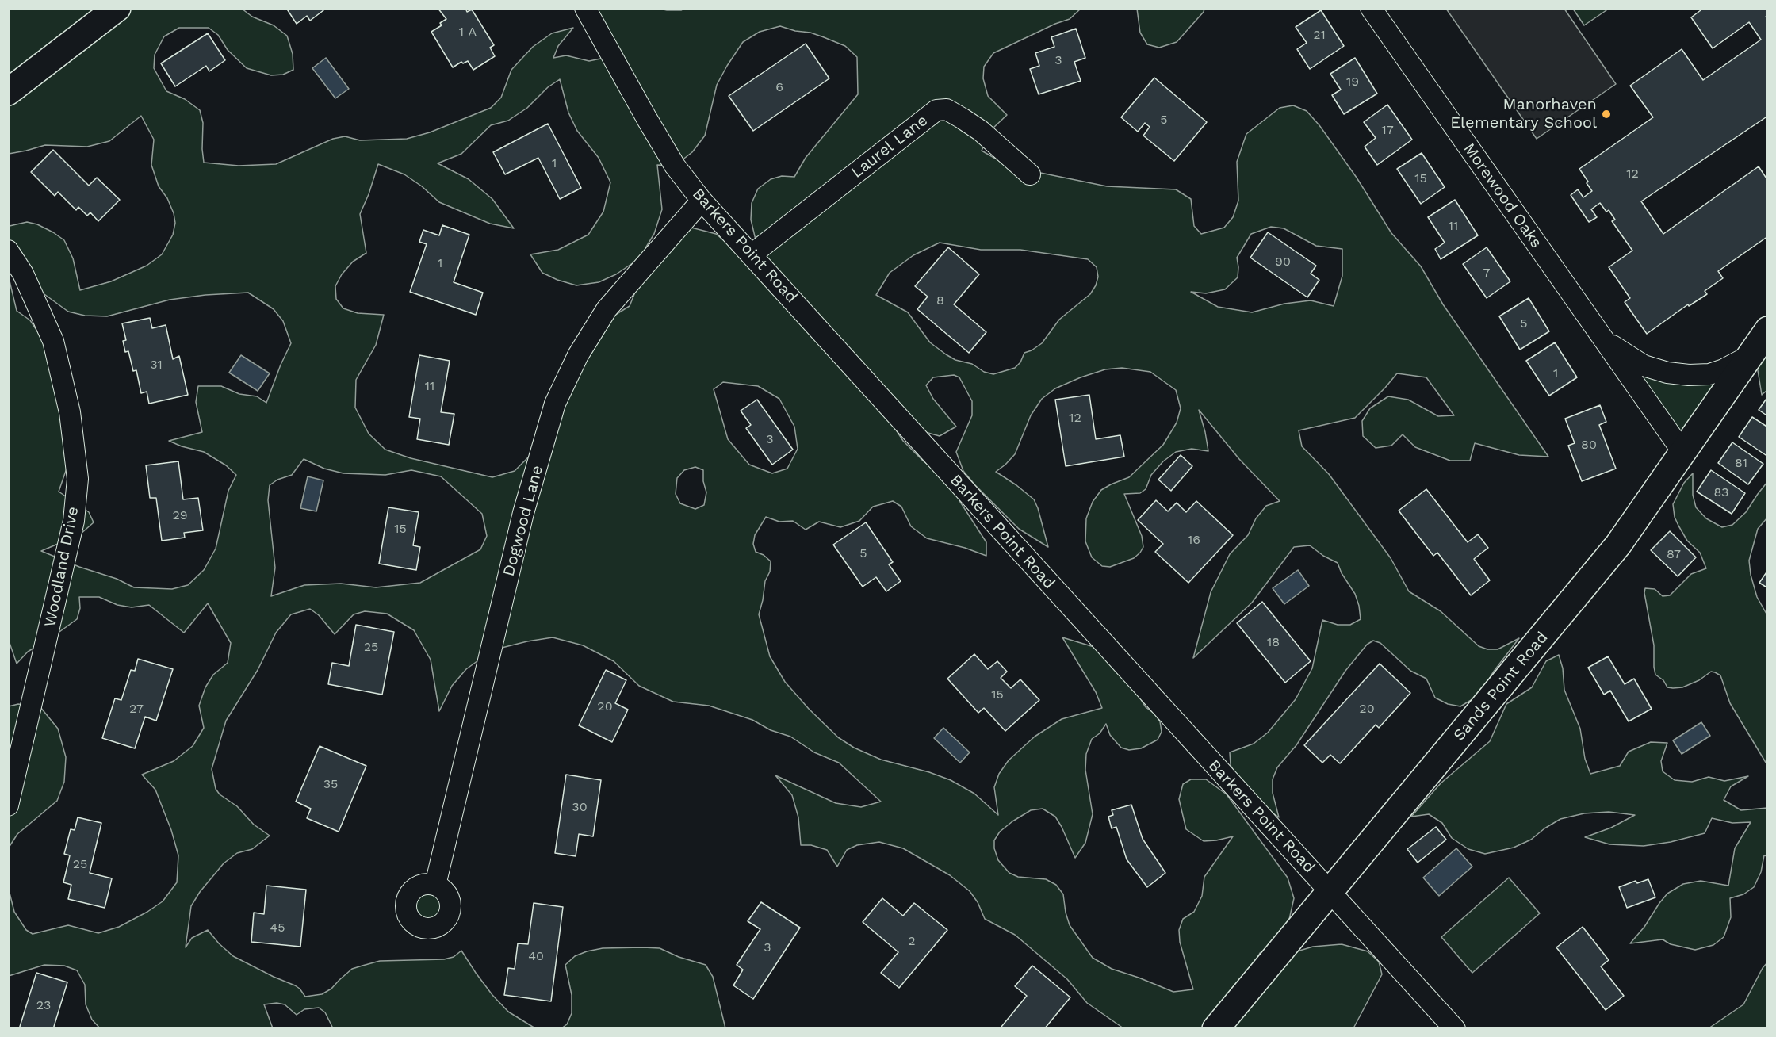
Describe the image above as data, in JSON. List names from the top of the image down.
{
  "streets": {
    "main road": ["Sands Point Road"],
    "street": [
      "Laurel Lane",
      "Morewood Oaks",
      "Barkers Point Road",
      "Dogwood Lane",
      "Woodland Drive"
    ]
  },
  "crossings": [
    ["Laurel Lane", "Barkers Point Road"],
    ["Morewood Oaks", "Sands Point Road"],
    ["Barkers Point Road", "Dogwood Lane"],
    ["Barkers Point Road", "Sands Point Road"]
  ],
  "places": ["Manorhaven Elementary School"],
  "house_numbers": [
    "1 A",
    "21",
    "3",
    "19",
    "6",
    "5",
    "17",
    "1",
    "12",
    "15",
    "11",
    "90",
    "1",
    "7",
    "8",
    "5",
    "31",
    "1",
    "11",
    "12",
    "3",
    "80",
    "81",
    "83",
    "29",
    "15",
    "16",
    "5",
    "87",
    "18",
    "25",
    "15",
    "20",
    "27",
    "20",
    "35",
    "30",
    "25",
    "45",
    "2",
    "3",
    "40",
    "23"
  ]
}
